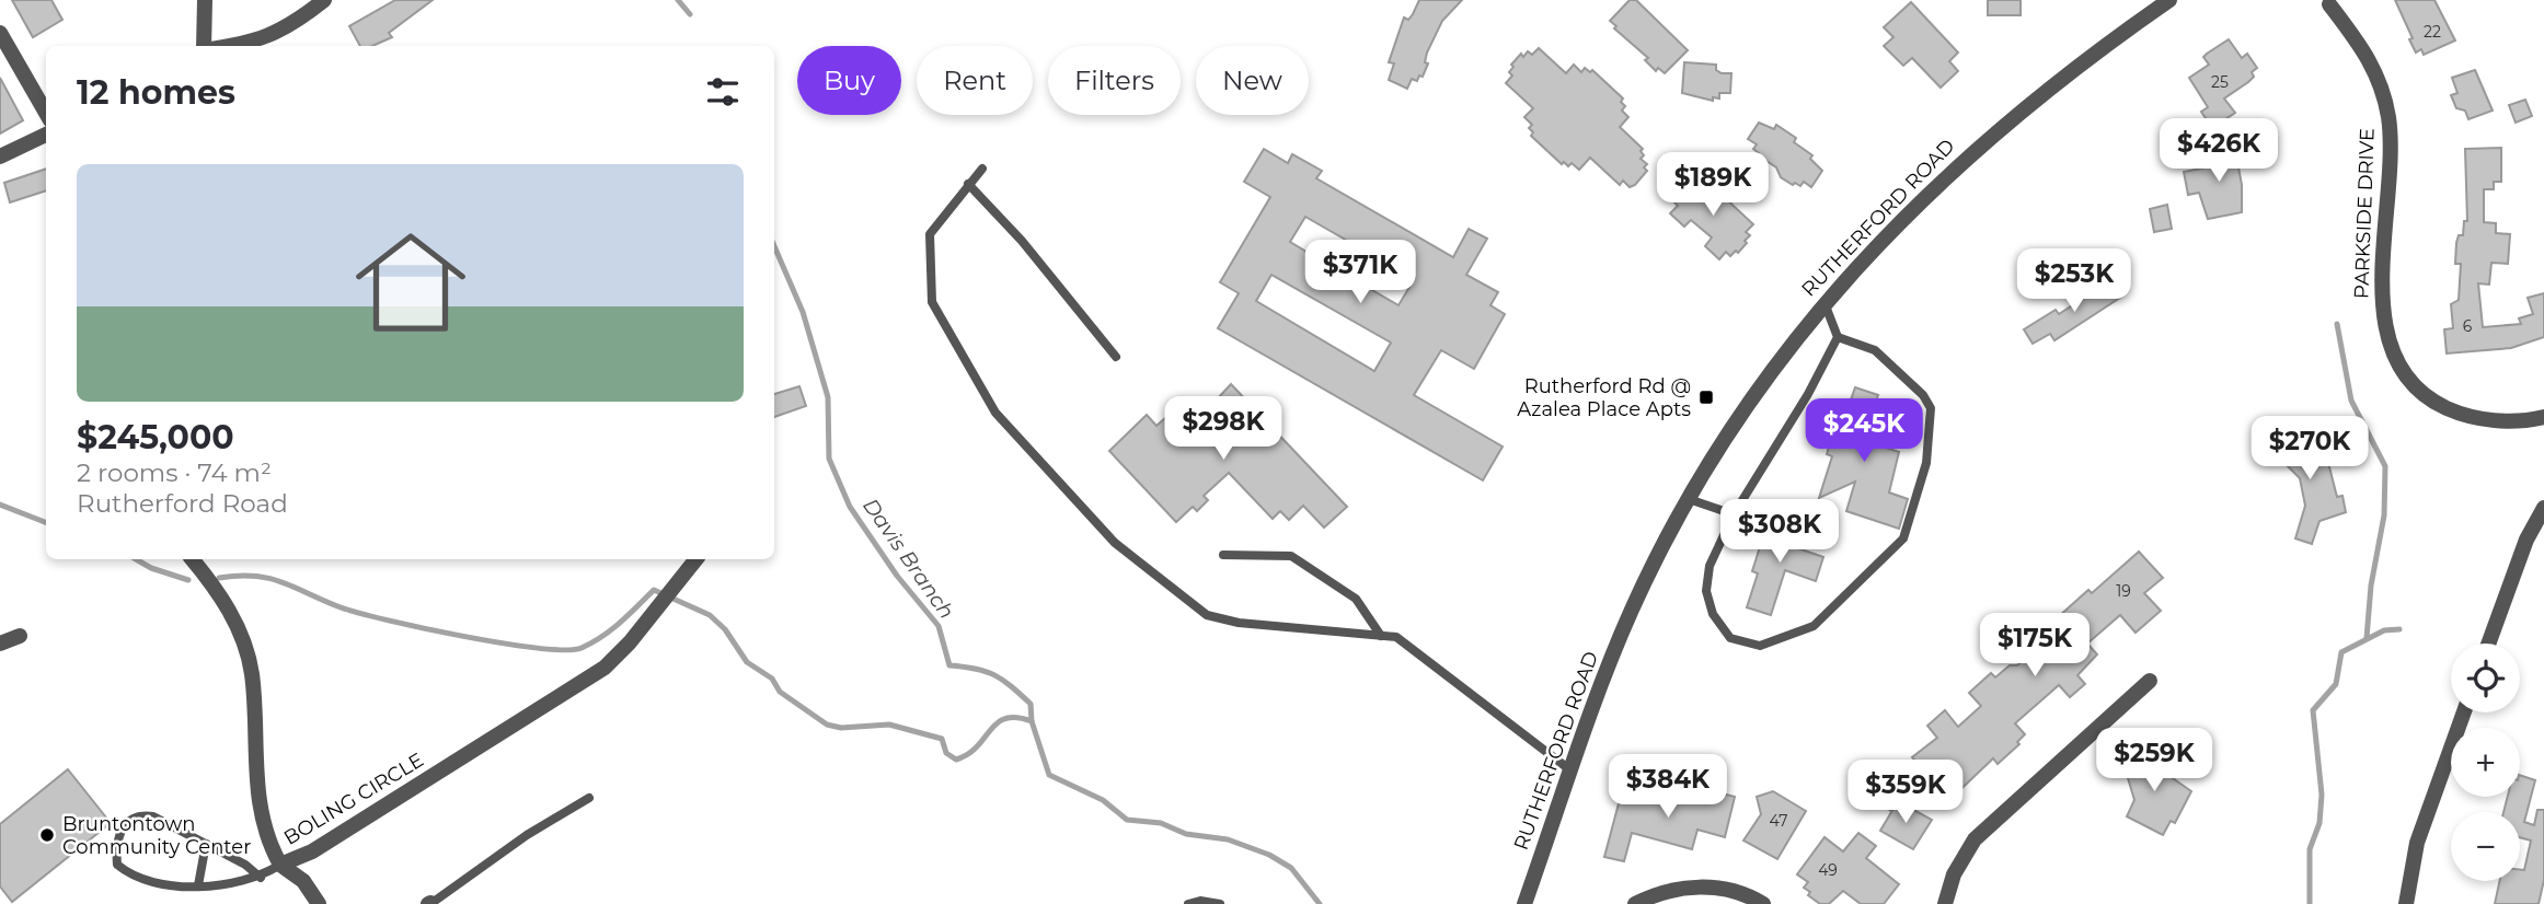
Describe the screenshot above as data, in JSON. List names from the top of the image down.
{
  "streets": {
    "street": ["PARKSIDE DRIVE", "RUTHERFORD ROAD", "BOLING CIRCLE"]
  },
  "water": ["Davis Branch"],
  "places": {
    "transit": ["Rutherford Rd @ Azalea Place Apts"],
    "other": ["Bruntontown Community Center"]
  },
  "house_numbers": [
    "22",
    "25",
    "6",
    "19",
    "47",
    "49"
  ],
  "page": {
    "chip": [
      "Buy",
      "Rent",
      "Filters",
      "New"
    ],
    "heading": "12 homes",
    "price": [
      "$426K",
      "$189K",
      "$371K",
      "$253K",
      "$298K",
      "$245K",
      "$270K",
      "$308K",
      "$175K",
      "$259K",
      "$384K",
      "$359K"
    ],
    "list": [
      {
        "name": "$245,000",
        "note": "2 rooms · 74 m² · Rutherford Road"
      }
    ],
    "map_buttons": ["+", "−"]
  }
}
